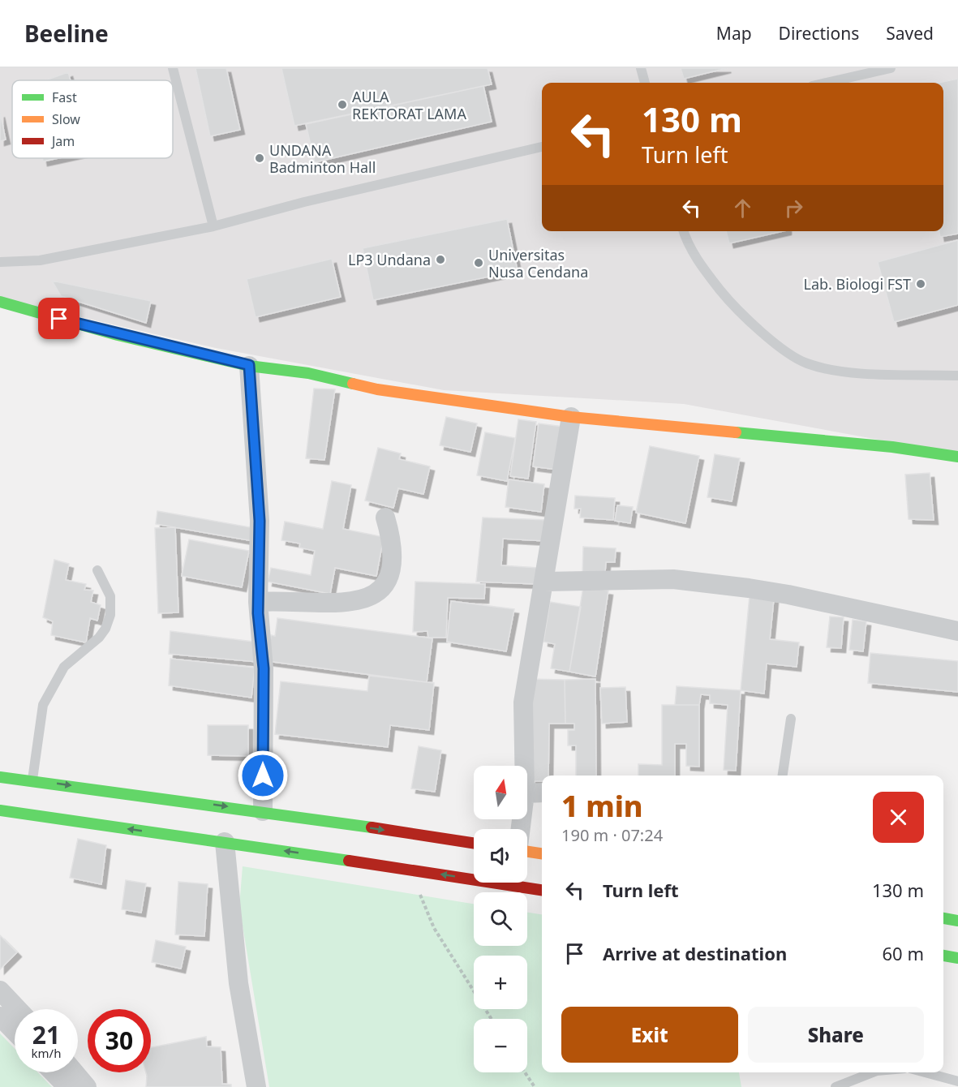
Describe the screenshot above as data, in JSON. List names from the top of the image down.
{
  "places": [
    "AULA REKTORAT LAMA",
    "UNDANA Badminton Hall",
    "LP3 Undana",
    "Universitas Nusa Cendana",
    "Lab. Biologi FST"
  ],
  "legend": ["Fast", "Slow", "Jam"],
  "north": "top",
  "page": {
    "header": "Beeline",
    "nav": ["Map", "Directions", "Saved"],
    "turn": ["130 m", "Turn left"],
    "map_buttons": ["+", "−"],
    "heading": ["1 min", "190 m · 07:24"],
    "list": [
      {
        "name": "Turn left",
        "value": "130 m"
      },
      {
        "name": "Arrive at destination",
        "value": "60 m"
      }
    ],
    "buttons": ["Exit", "Share"],
    "speed": "21 km/h",
    "limit": "30"
  }
}
